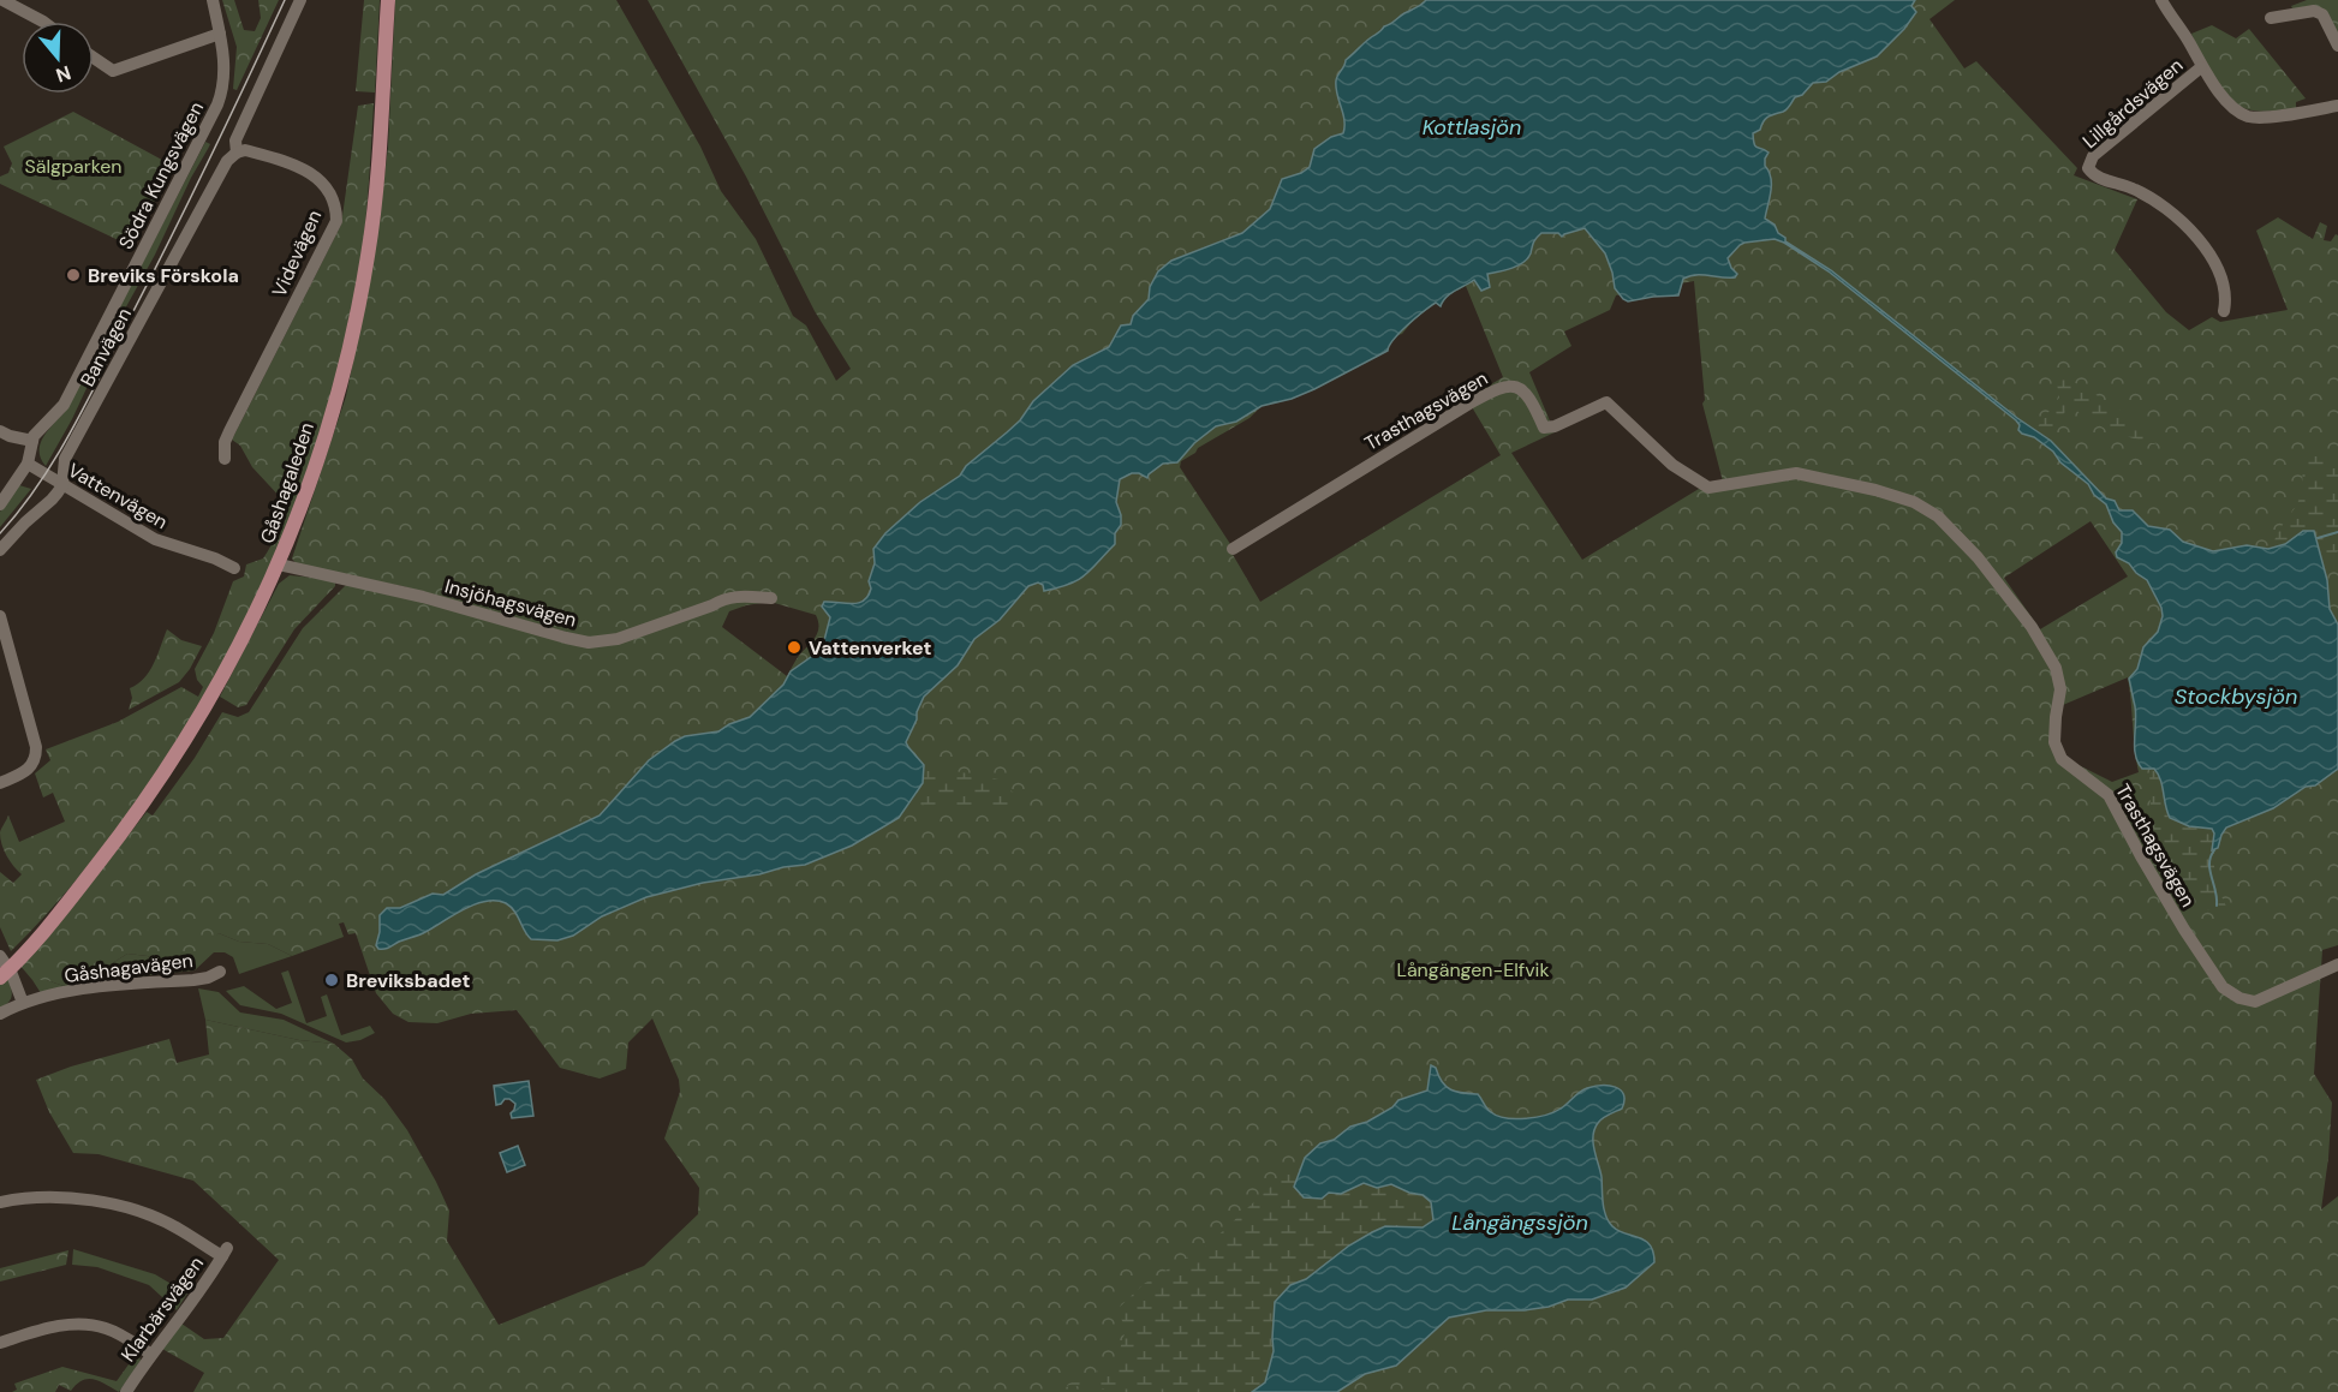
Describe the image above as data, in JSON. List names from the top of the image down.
{
  "streets": {
    "main road": ["Gåshagaleden"],
    "street": [
      "Lillgårdsvägen",
      "Södra Kungsvägen",
      "Videvägen",
      "Banvägen",
      "Trasthagsvägen",
      "Vattenvägen",
      "Insjöhagsvägen",
      "Gåshagavägen",
      "Klarbärsvägen"
    ]
  },
  "crossings": [
    ["Södra Kungsvägen", "Vattenvägen"],
    ["Videvägen", "Banvägen"],
    ["Banvägen", "Vattenvägen"],
    ["Gåshagaleden", "Insjöhagsvägen"]
  ],
  "water": ["Kottlasjön", "Stockbysjön", "Långängssjön"],
  "parks": ["Sälgparken", "Långängen-Elfvik"],
  "places": ["Breviks Förskola", "Vattenverket", "Breviksbadet"],
  "north": "bottom"
}
